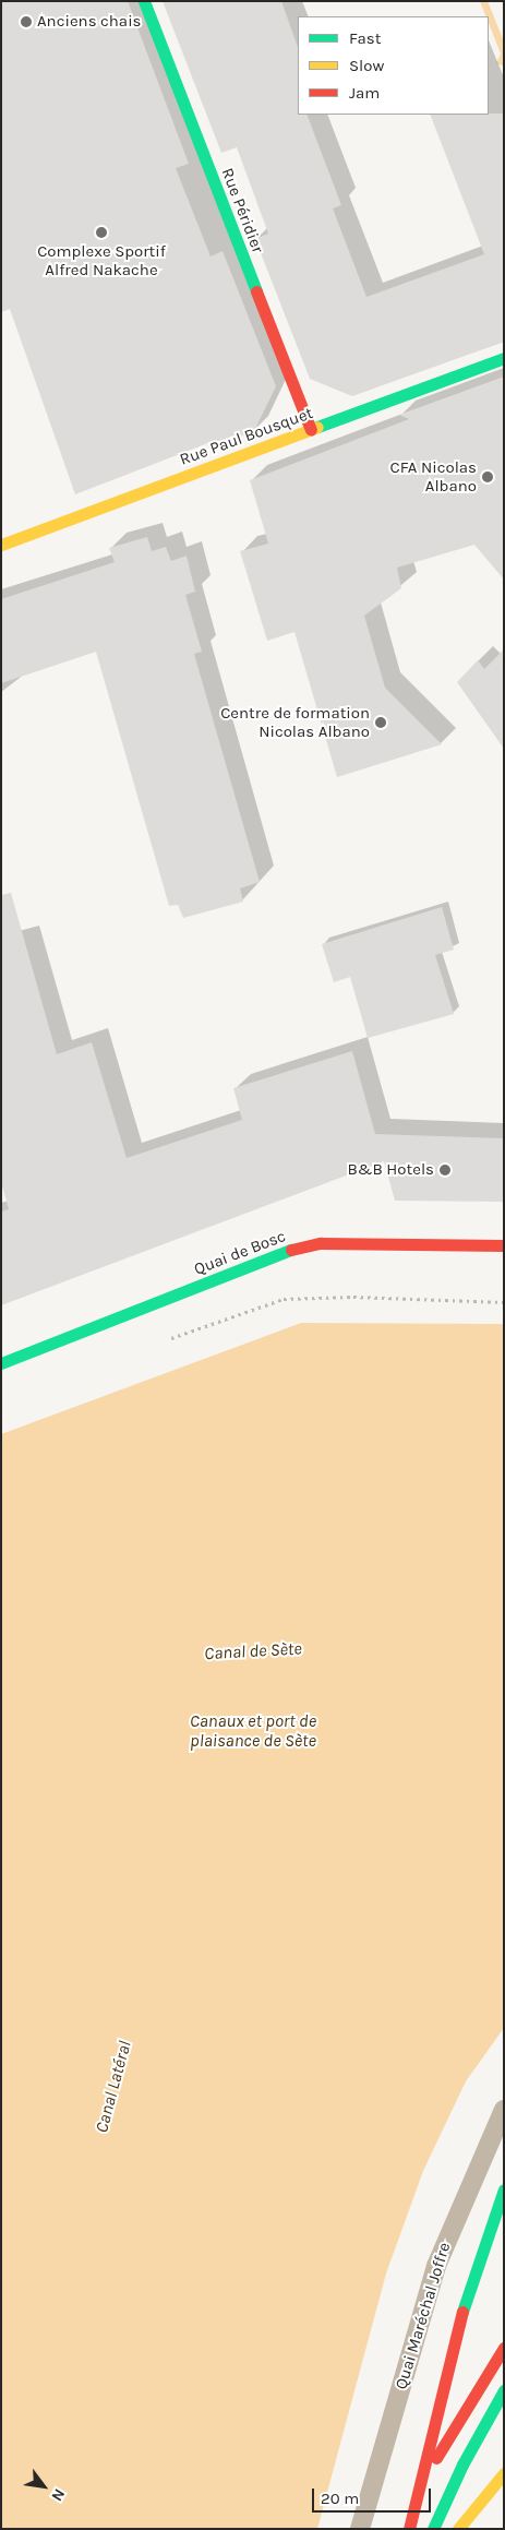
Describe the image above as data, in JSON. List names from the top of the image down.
{
  "streets": {
    "street": ["Rue Péridier", "Rue Paul Bousquet", "Quai de Bosc"],
    "lane": ["Quai Maréchal Joffre"]
  },
  "crossings": [
    ["Rue Péridier", "Rue Paul Bousquet"]
  ],
  "water": ["Canal de Sète", "Canaux et port de plaisance de Sète", "Canal Latéral"],
  "places": [
    "Anciens chais",
    "Complexe Sportif Alfred Nakache",
    "CFA Nicolas Albano",
    "Centre de formation Nicolas Albano",
    "B&B Hotels"
  ],
  "legend": ["Fast", "Slow", "Jam"],
  "scale_bar": "20 m",
  "north": "bottom right"
}
